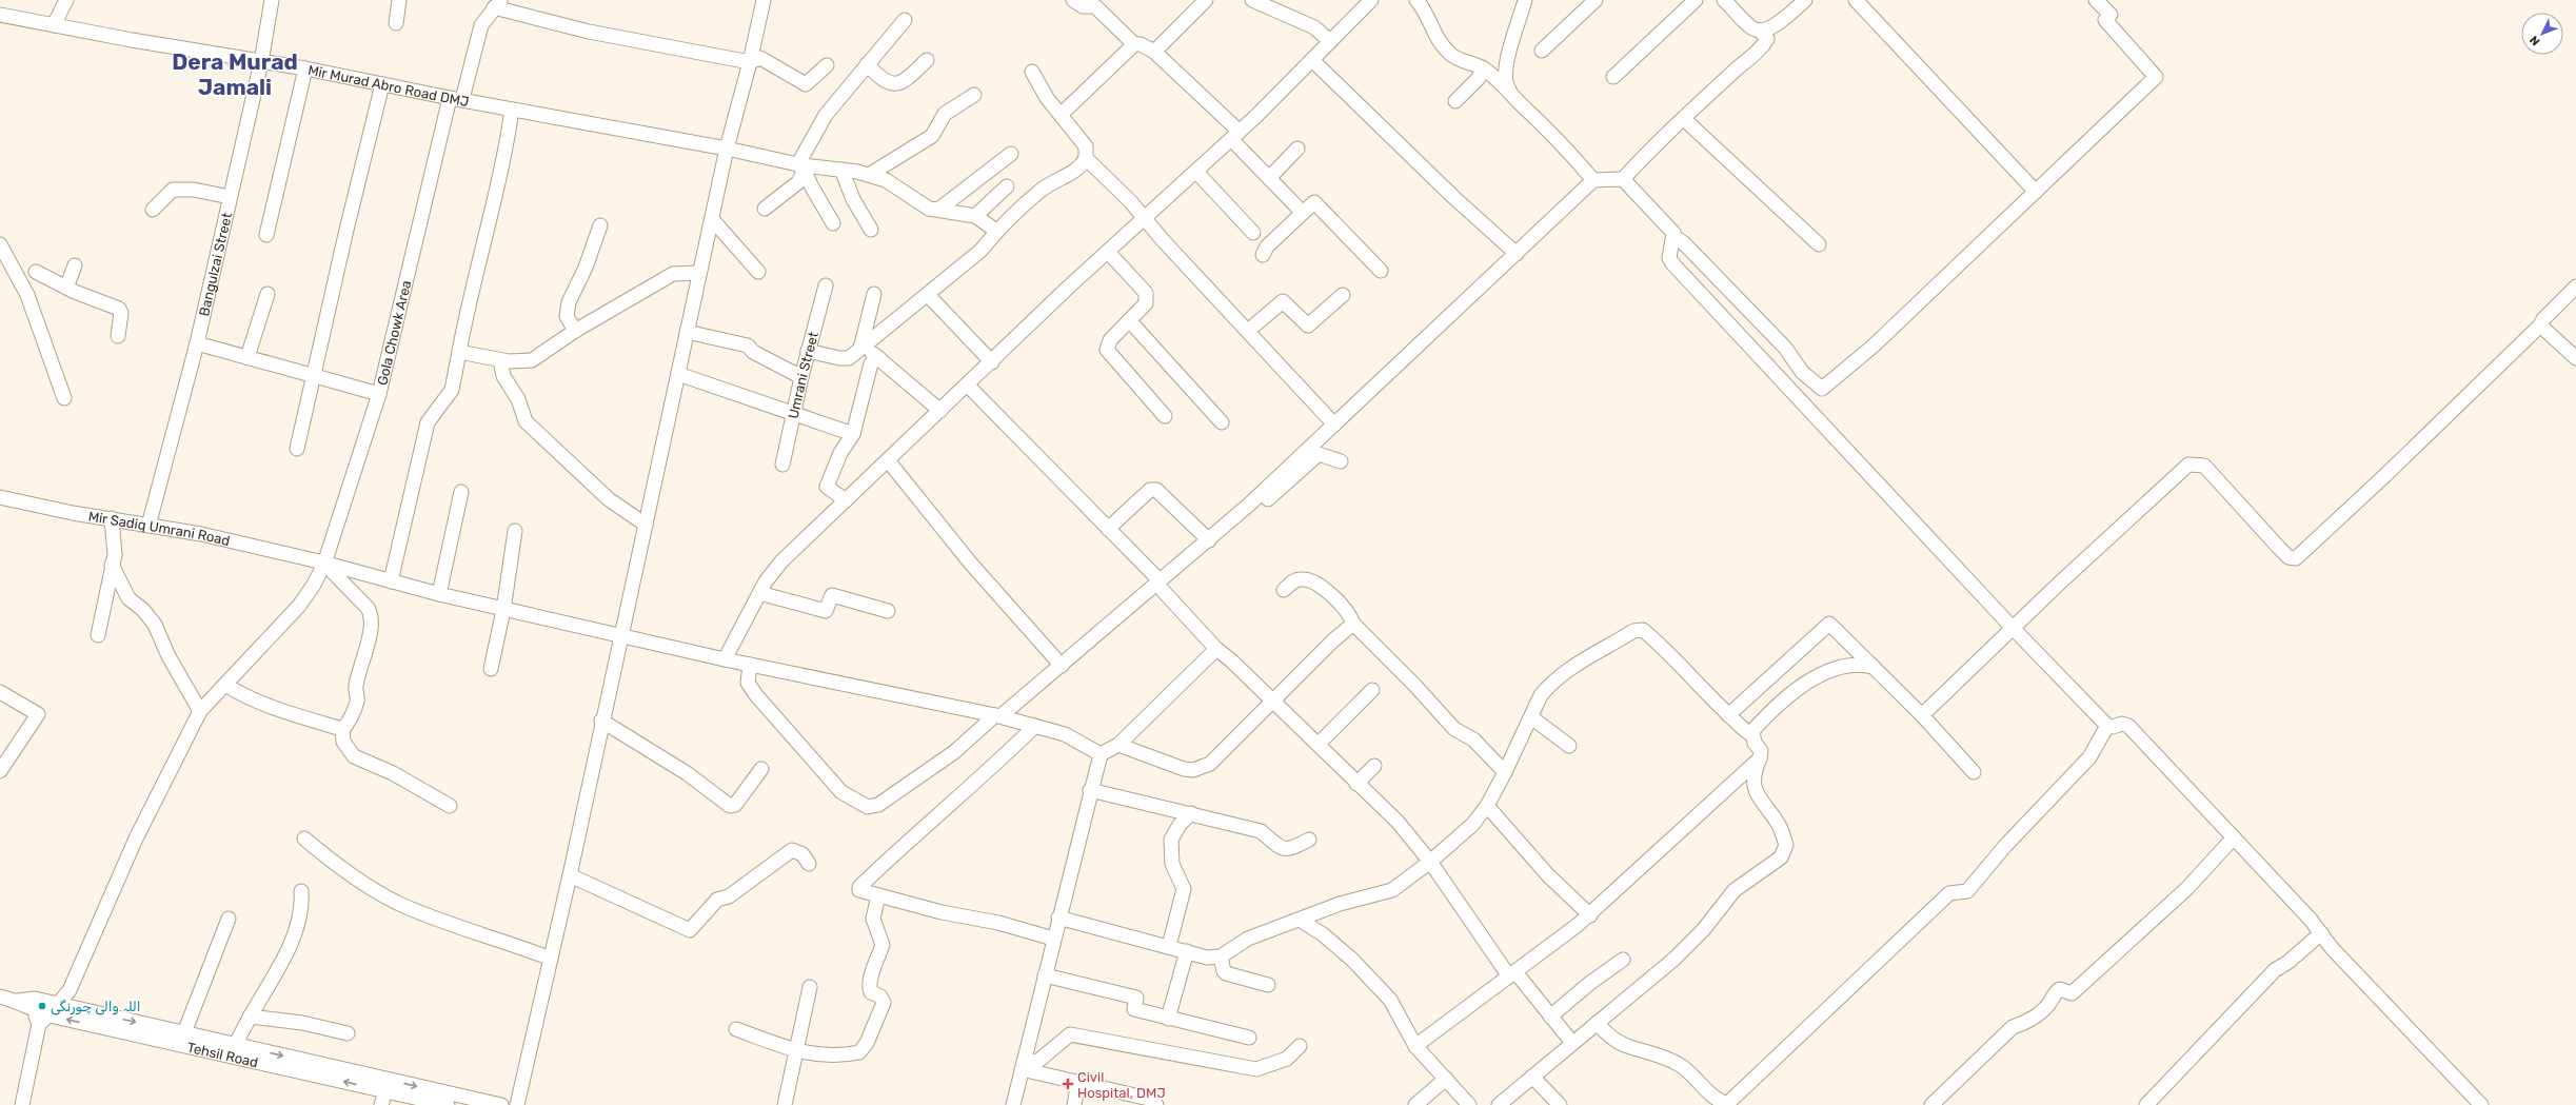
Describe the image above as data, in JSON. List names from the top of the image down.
{
  "streets": {
    "street": [
      "Mir Murad Abro Road DMJ",
      "Bangulzai Street",
      "Gola Chowk Area",
      "Umrani Street",
      "Mir Sadiq Umrani Road",
      "Tehsil Road"
    ]
  },
  "crossings": [
    ["Mir Murad Abro Road DMJ", "Bangulzai Street"],
    ["Mir Murad Abro Road DMJ", "Gola Chowk Area"],
    ["Bangulzai Street", "Mir Sadiq Umrani Road"],
    ["Gola Chowk Area", "Mir Sadiq Umrani Road"]
  ],
  "districts": ["Dera Murad Jamali"],
  "places": {
    "other": ["اللہ والی چورنگی"],
    "health": ["Civil Hospital, DMJ"]
  },
  "north": "bottom left"
}
